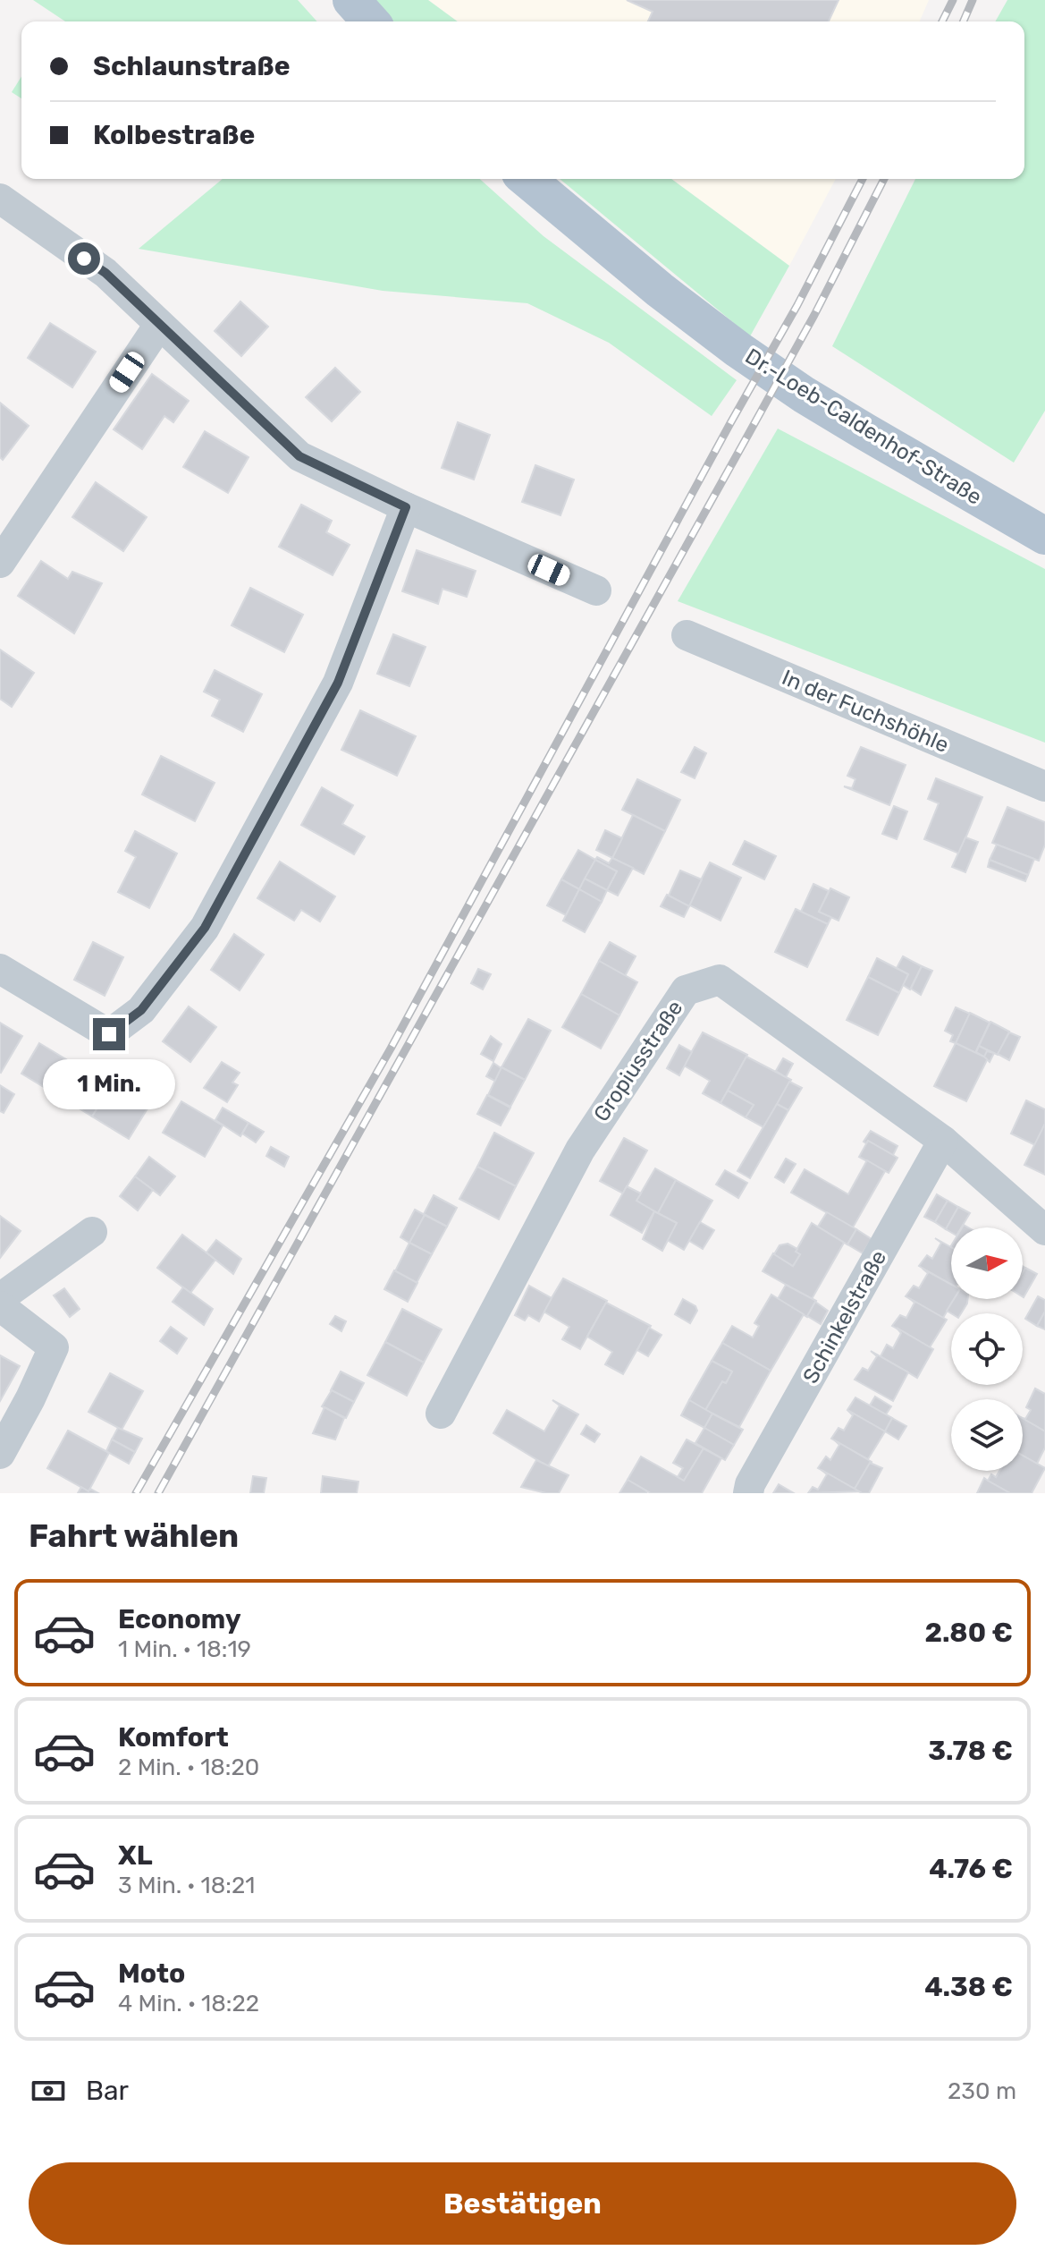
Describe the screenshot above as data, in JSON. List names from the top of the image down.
{
  "streets": {
    "main road": ["Dr.-Loeb-Caldenhof-Straße"],
    "street": ["In der Fuchshöhle", "Gropiusstraße", "Schinkelstraße"]
  },
  "crossings": [
    ["Gropiusstraße", "Schinkelstraße"]
  ],
  "north": "right",
  "page": {
    "banner": ["Schlaunstraße", "Kolbestraße"],
    "bubble": "1 Min.",
    "heading": "Fahrt wählen",
    "list": [
      {
        "name": "Economy",
        "note": "1 Min. · 18:19",
        "value": "2.80 €"
      },
      {
        "name": "Komfort",
        "note": "2 Min. · 18:20",
        "value": "3.78 €"
      },
      {
        "name": "XL",
        "note": "3 Min. · 18:21",
        "value": "4.76 €"
      },
      {
        "name": "Moto",
        "note": "4 Min. · 18:22",
        "value": "4.38 €"
      }
    ],
    "pay": ["Bar", "230 m"],
    "buttons": "Bestätigen"
  }
}
